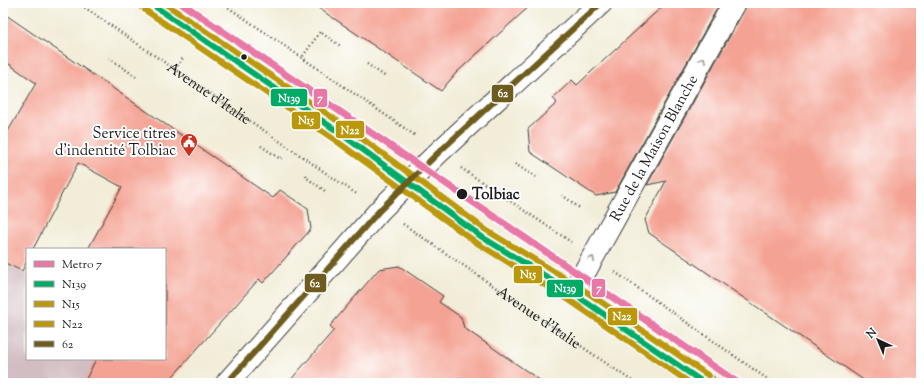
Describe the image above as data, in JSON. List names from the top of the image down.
{
  "streets": {
    "main road": ["Rue de la Maison Blanche"],
    "path": ["Avenue d'Italie"]
  },
  "places": {
    "public building": ["Service titres d'indentité Tolbiac"],
    "other": ["Tolbiac"]
  },
  "lines": [
    "metro line 7",
    "transit line N139",
    "transit line N22",
    "transit line 62",
    "transit line N15"
  ],
  "legend": [
    "Metro 7",
    "N139",
    "N15",
    "N22",
    "62"
  ],
  "north": "top left"
}
